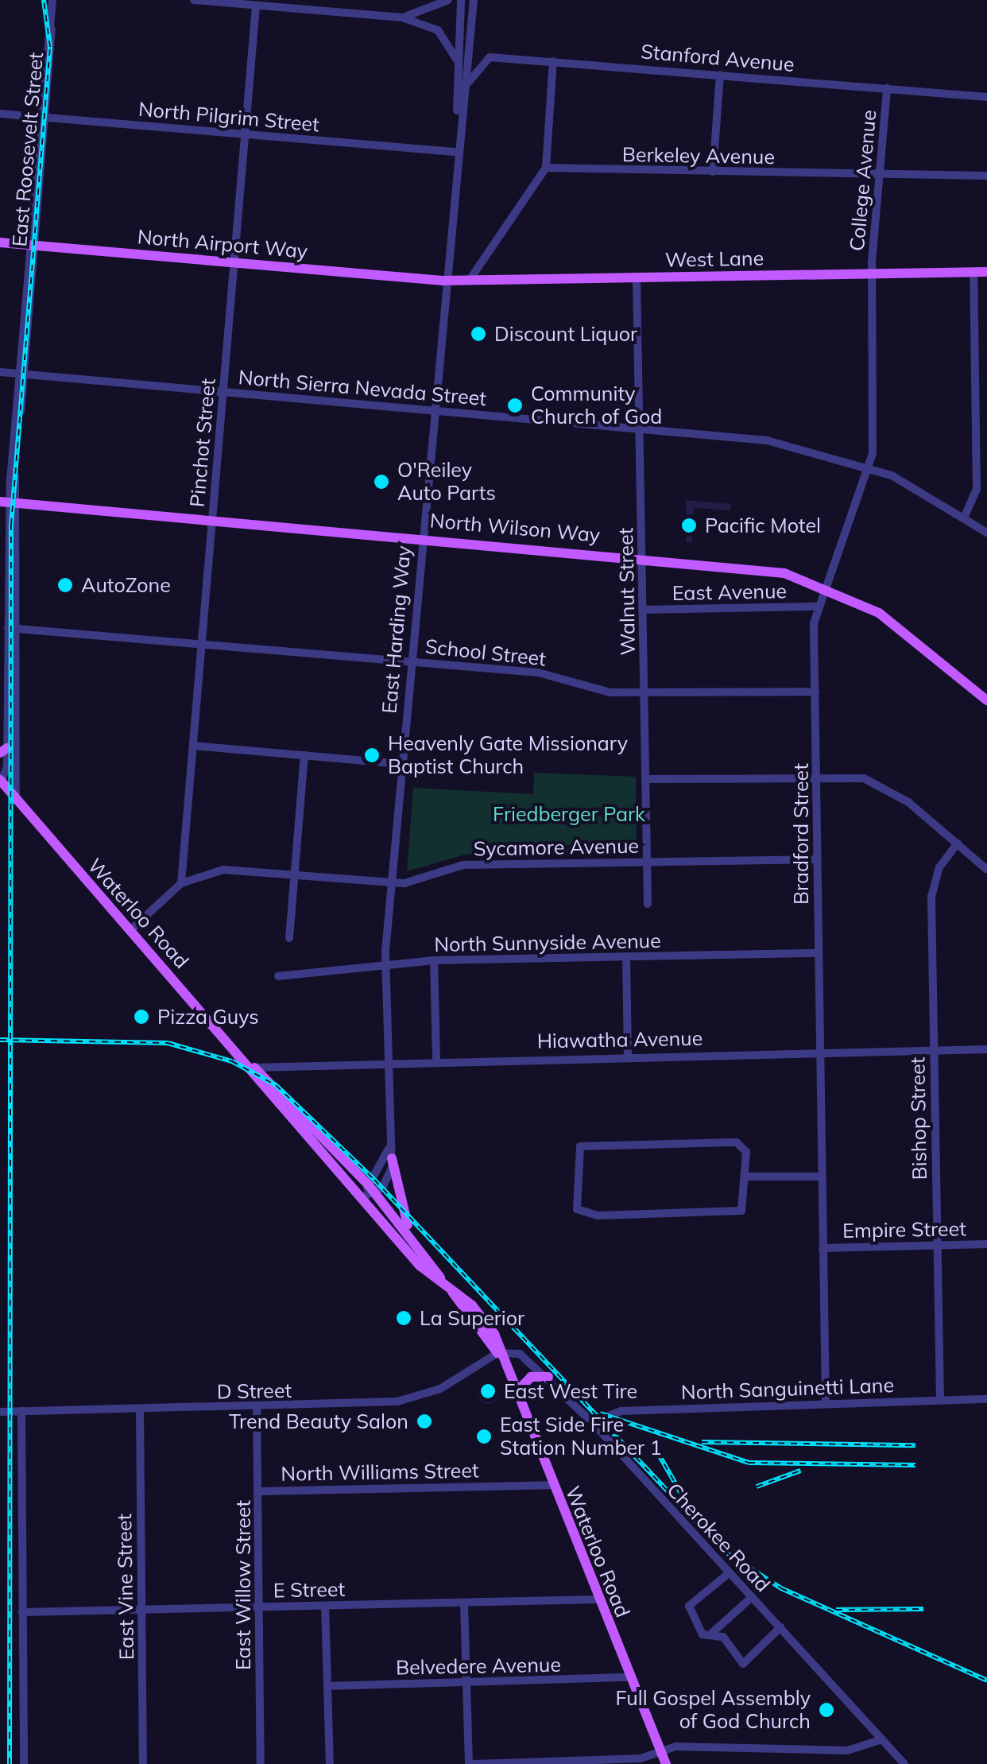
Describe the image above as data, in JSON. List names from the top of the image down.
{
  "streets": {
    "main road": [
      "North Airport Way",
      "West Lane",
      "North Wilson Way",
      "Waterloo Road"
    ],
    "street": [
      "Stanford Avenue",
      "North Pilgrim Street",
      "East Roosevelt Street",
      "Berkeley Avenue",
      "College Avenue",
      "North Sierra Nevada Street",
      "Pinchot Street",
      "Walnut Street",
      "East Avenue",
      "East Harding Way",
      "School Street",
      "Bradford Street",
      "Sycamore Avenue",
      "North Sunnyside Avenue",
      "Hiawatha Avenue",
      "Bishop Street",
      "Empire Street",
      "North Sanguinetti Lane",
      "D Street",
      "North Williams Street",
      "Cherokee Road",
      "East Willow Street",
      "East Vine Street",
      "E Street",
      "Belvedere Avenue"
    ]
  },
  "crossings": [
    ["Stanford Avenue", "College Avenue"],
    ["Stanford Avenue", "East Harding Way"],
    ["North Pilgrim Street", "East Roosevelt Street"],
    ["North Pilgrim Street", "Pinchot Street"],
    ["North Pilgrim Street", "East Harding Way"],
    ["East Roosevelt Street", "North Airport Way"],
    ["East Roosevelt Street", "North Sierra Nevada Street"],
    ["East Roosevelt Street", "North Wilson Way"],
    ["East Roosevelt Street", "School Street"],
    ["East Roosevelt Street", "Waterloo Road"],
    ["Berkeley Avenue", "College Avenue"],
    ["College Avenue", "West Lane"],
    ["College Avenue", "Bradford Street"],
    ["North Airport Way", "West Lane"],
    ["North Airport Way", "Pinchot Street"],
    ["North Airport Way", "East Harding Way"],
    ["West Lane", "Walnut Street"],
    ["West Lane", "East Harding Way"],
    ["West Lane", "Bradford Street"],
    ["North Sierra Nevada Street", "Pinchot Street"],
    ["North Sierra Nevada Street", "Walnut Street"],
    ["North Sierra Nevada Street", "East Harding Way"],
    ["North Sierra Nevada Street", "Bradford Street"],
    ["Pinchot Street", "North Wilson Way"],
    ["Pinchot Street", "School Street"],
    ["Pinchot Street", "Sycamore Avenue"],
    ["North Wilson Way", "Walnut Street"],
    ["North Wilson Way", "East Harding Way"],
    ["North Wilson Way", "Bradford Street"],
    ["Walnut Street", "East Avenue"],
    ["Walnut Street", "School Street"],
    ["Walnut Street", "Sycamore Avenue"],
    ["East Avenue", "Bradford Street"],
    ["East Harding Way", "School Street"],
    ["East Harding Way", "Sycamore Avenue"],
    ["East Harding Way", "Waterloo Road"],
    ["East Harding Way", "North Sunnyside Avenue"],
    ["East Harding Way", "Hiawatha Avenue"],
    ["School Street", "Bradford Street"],
    ["Bradford Street", "Sycamore Avenue"],
    ["Bradford Street", "North Sunnyside Avenue"],
    ["Bradford Street", "Hiawatha Avenue"],
    ["Bradford Street", "Empire Street"],
    ["Bradford Street", "North Sanguinetti Lane"],
    ["Sycamore Avenue", "Waterloo Road"],
    ["Waterloo Road", "Hiawatha Avenue"],
    ["Waterloo Road", "D Street"],
    ["Waterloo Road", "North Williams Street"],
    ["Waterloo Road", "Cherokee Road"],
    ["Waterloo Road", "E Street"],
    ["Waterloo Road", "Belvedere Avenue"],
    ["Hiawatha Avenue", "Bishop Street"],
    ["Bishop Street", "Empire Street"],
    ["Bishop Street", "North Sanguinetti Lane"],
    ["North Sanguinetti Lane", "Cherokee Road"],
    ["D Street", "Cherokee Road"],
    ["D Street", "East Willow Street"],
    ["D Street", "East Vine Street"],
    ["North Williams Street", "East Willow Street"],
    ["East Willow Street", "E Street"],
    ["East Vine Street", "E Street"]
  ],
  "parks": ["Friedberger Park"],
  "places": [
    "Discount Liquor",
    "Community Church of God",
    "O'Reiley Auto Parts",
    "Pacific Motel",
    "AutoZone",
    "Heavenly Gate Missionary Baptist Church",
    "Pizza Guys",
    "La Superior",
    "East West Tire",
    "Trend Beauty Salon",
    "East Side Fire Station Number 1",
    "Full Gospel Assembly of God Church"
  ]
}
